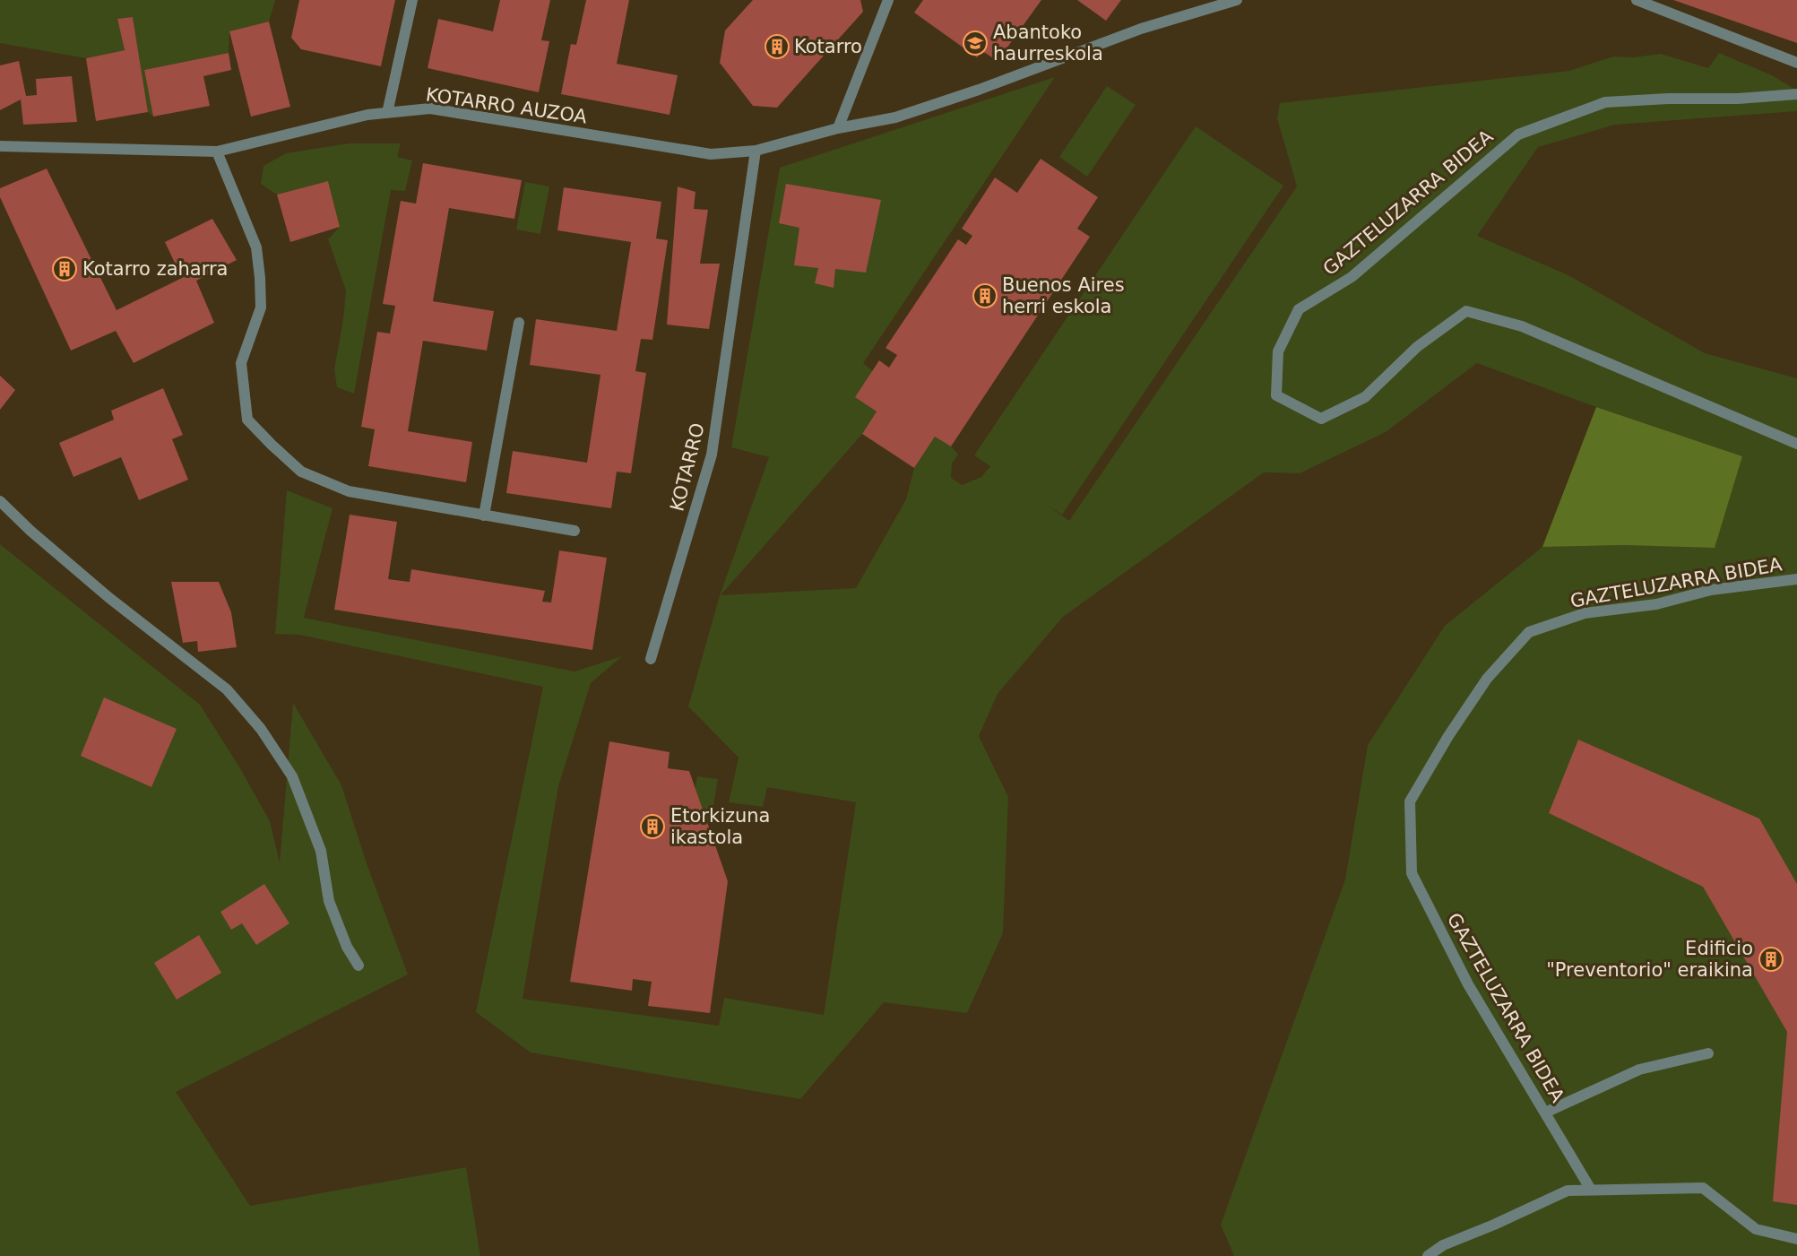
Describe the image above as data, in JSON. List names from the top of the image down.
{
  "streets": {
    "street": ["KOTARRO AUZOA", "GAZTELUZARRA BIDEA", "KOTARRO"]
  },
  "crossings": [
    ["KOTARRO AUZOA", "KOTARRO"]
  ],
  "places": {
    "school or university": ["Abantoko haurreskola"],
    "building": [
      "Kotarro",
      "Kotarro zaharra",
      "Buenos Aires herri eskola",
      "Etorkizuna ikastola",
      "Edificio \"Preventorio\" eraikina"
    ]
  }
}
